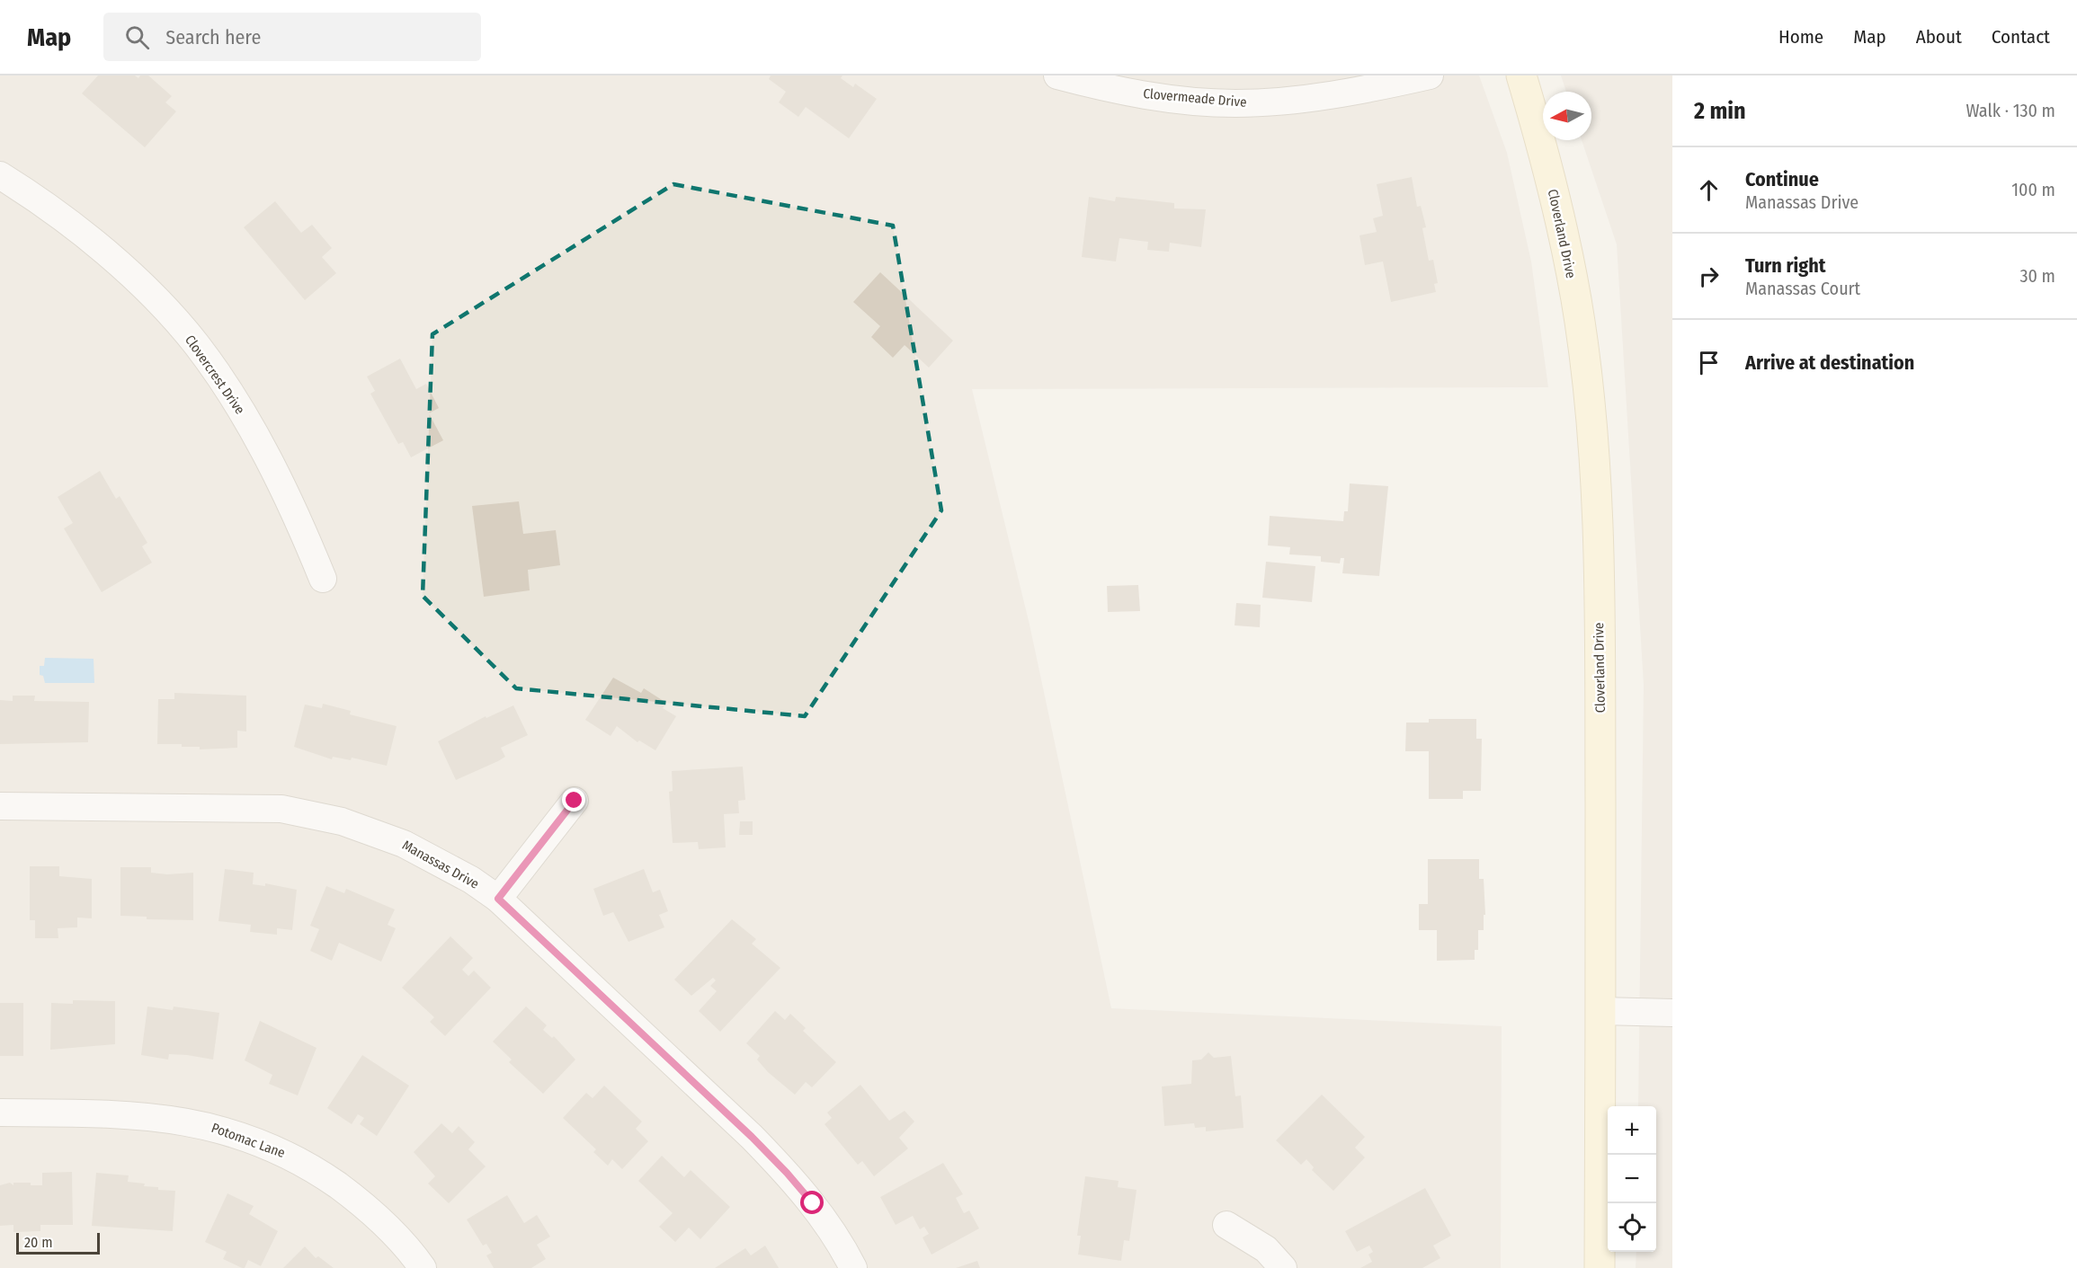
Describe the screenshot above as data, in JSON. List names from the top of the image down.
{
  "streets": {
    "main road": ["Cloverland Drive"],
    "street": [
      "Clovermeade Drive",
      "Clovercrest Drive",
      "Manassas Drive",
      "Potomac Lane"
    ]
  },
  "scale_bar": "20 m",
  "north": "left",
  "page": {
    "header": "Map",
    "search": "Search here",
    "nav": [
      "Home",
      "Map",
      "About",
      "Contact"
    ],
    "heading": ["2 min", "Walk · 130 m"],
    "list": [
      ["Continue", "Manassas Drive", "100 m"],
      ["Turn right", "Manassas Court", "30 m"],
      "Arrive at destination"
    ],
    "map_buttons": ["+", "−"],
    "scale": "20 m"
  }
}
